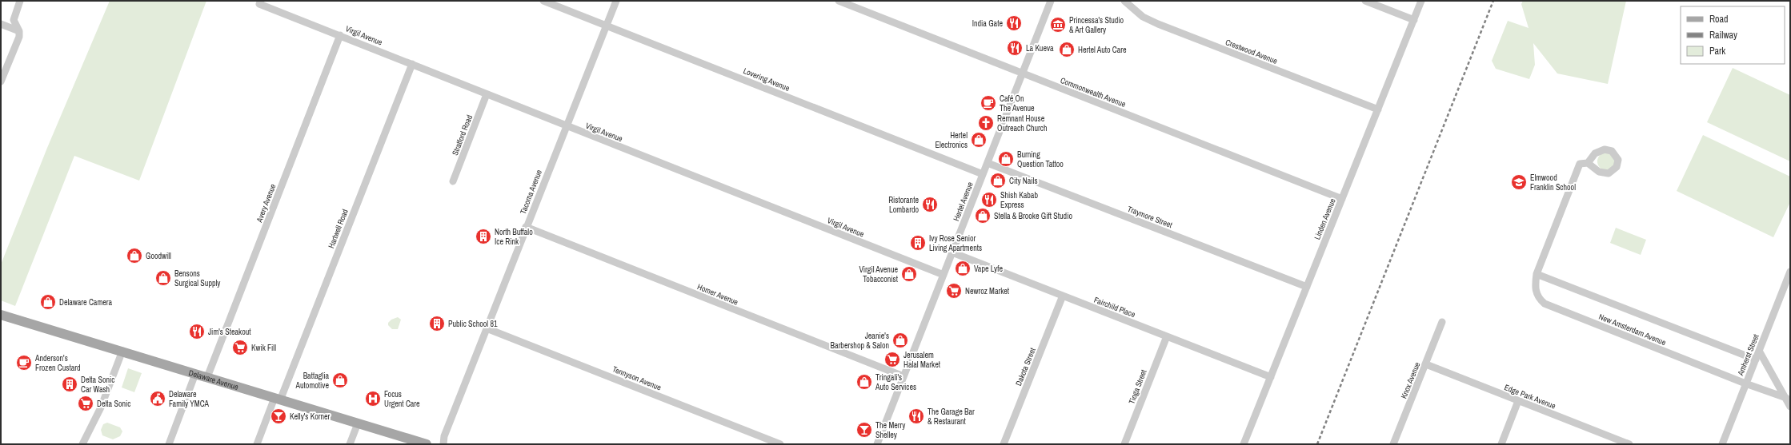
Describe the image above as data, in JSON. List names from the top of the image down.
{
  "streets": {
    "main road": ["Delaware Avenue"],
    "street": [
      "Virgil Avenue",
      "Crestwood Avenue",
      "Lovering Avenue",
      "Commonwealth Avenue",
      "Stratford Road",
      "Tacoma Avenue",
      "Hertel Avenue",
      "Avery Avenue",
      "Traymore Street",
      "Linden Avenue",
      "Hartwell Road",
      "Homer Avenue",
      "Fairchild Place",
      "New Amsterdam Avenue",
      "Amherst Street",
      "Dakota Street",
      "Tennyson Avenue",
      "Knox Avenue",
      "Tioga Street",
      "Edge Park Avenue"
    ]
  },
  "crossings": [
    ["Virgil Avenue", "Stratford Road"],
    ["Virgil Avenue", "Tacoma Avenue"],
    ["Virgil Avenue", "Hertel Avenue"],
    ["Virgil Avenue", "Avery Avenue"],
    ["Virgil Avenue", "Hartwell Road"],
    ["Crestwood Avenue", "Linden Avenue"],
    ["Lovering Avenue", "Tacoma Avenue"],
    ["Lovering Avenue", "Hertel Avenue"],
    ["Commonwealth Avenue", "Hertel Avenue"],
    ["Commonwealth Avenue", "Linden Avenue"],
    ["Tacoma Avenue", "Homer Avenue"],
    ["Tacoma Avenue", "Tennyson Avenue"],
    ["Hertel Avenue", "Traymore Street"],
    ["Hertel Avenue", "Homer Avenue"],
    ["Hertel Avenue", "Fairchild Place"],
    ["Avery Avenue", "Delaware Avenue"],
    ["Traymore Street", "Linden Avenue"],
    ["Linden Avenue", "Fairchild Place"],
    ["Hartwell Road", "Delaware Avenue"],
    ["Fairchild Place", "Dakota Street"],
    ["Fairchild Place", "Tioga Street"],
    ["New Amsterdam Avenue", "Amherst Street"],
    ["Knox Avenue", "Edge Park Avenue"]
  ],
  "places": {
    "restaurant": [
      "India Gate",
      "La Kueva",
      "Shish Kabab Express",
      "Ristorante Lombardo",
      "Jim's Steakout",
      "The Garage Bar & Restaurant"
    ],
    "museum": ["Princessa's Studio & Art Gallery"],
    "shop": [
      "Hertel Auto Care",
      "Hertel Electronics",
      "Burning Question Tattoo",
      "City Nails",
      "Stella & Brooke Gift Studio",
      "Goodwill",
      "Vape Lyfe",
      "Virgil Avenue Tobacconist",
      "Bensons Surgical Supply",
      "Delaware Camera",
      "Jeanie's Barbershop & Salon",
      "Battaglia Automotive",
      "Tringali's Auto Services"
    ],
    "cafe": ["Café On The Avenue", "Anderson's Frozen Custard"],
    "church": ["Remnant House Outreach Church"],
    "school or university": ["Elmwood Franklin School"],
    "building": [
      "North Buffalo Ice Rink",
      "Ivy Rose Senior Living Apartments",
      "Public School 81",
      "Delta Sonic Car Wash"
    ],
    "supermarket": [
      "Newroz Market",
      "Kwik Fill",
      "Jerusalem Halal Market",
      "Delta Sonic"
    ],
    "public building": ["Delaware Family YMCA"],
    "hospital": ["Focus Urgent Care"],
    "bar": ["Kelly's Korner", "The Merry Shelley"]
  },
  "legend": ["Road", "Railway", "Park"]
}
